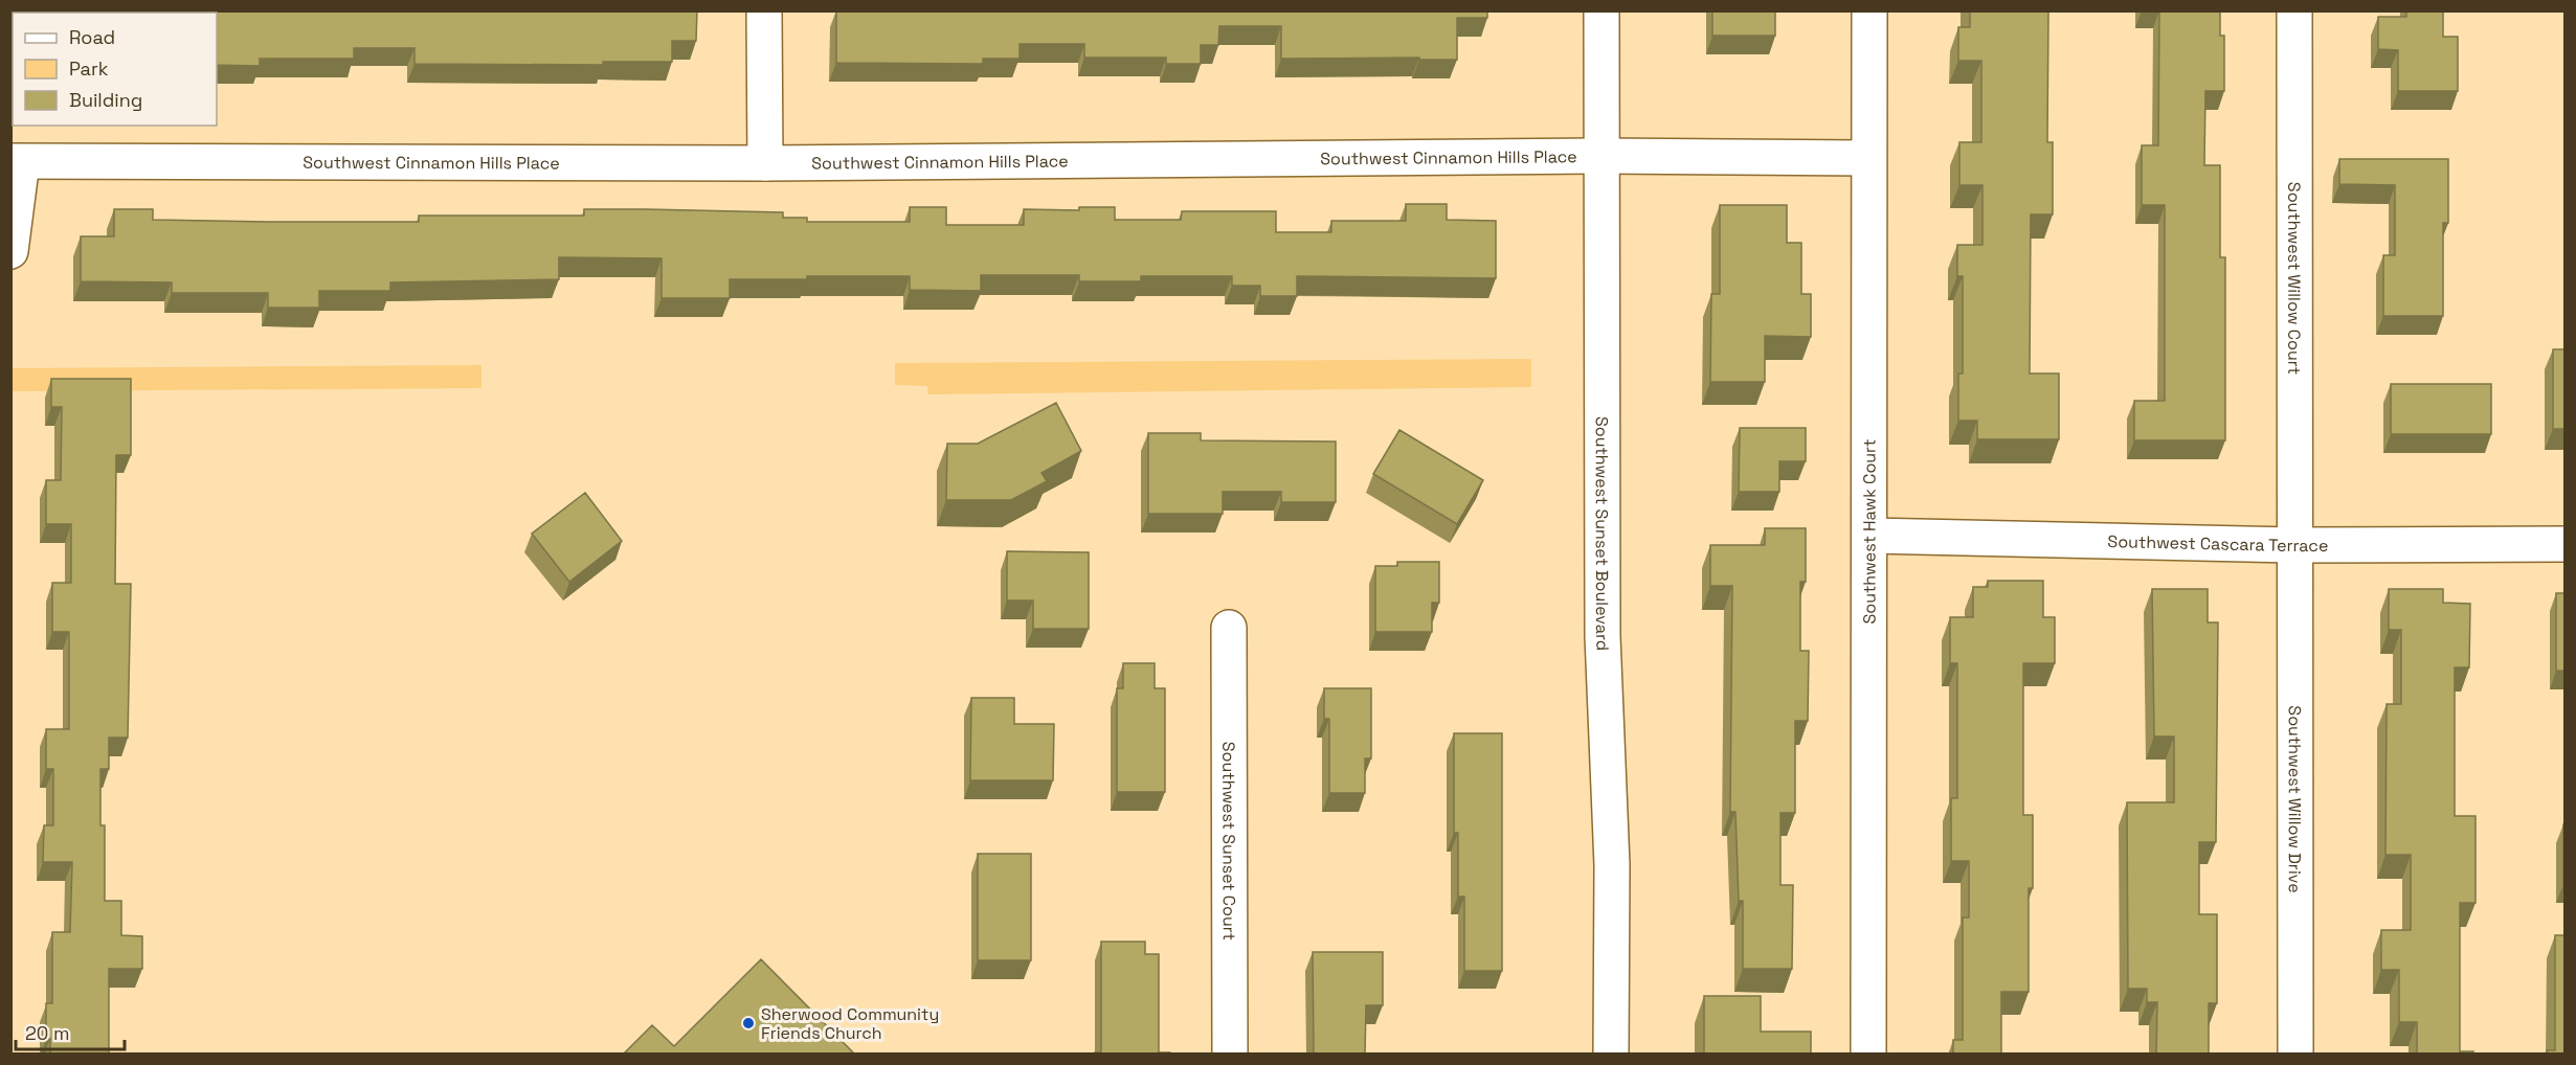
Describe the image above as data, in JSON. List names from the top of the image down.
{
  "streets": {
    "street": [
      "Southwest Cinnamon Hills Place",
      "Southwest Willow Court",
      "Southwest Sunset Boulevard",
      "Southwest Hawk Court",
      "Southwest Cascara Terrace",
      "Southwest Willow Drive",
      "Southwest Sunset Court"
    ]
  },
  "crossings": [
    ["Southwest Cinnamon Hills Place", "Southwest Sunset Boulevard"],
    ["Southwest Cinnamon Hills Place", "Southwest Hawk Court"],
    ["Southwest Willow Court", "Southwest Cascara Terrace"],
    ["Southwest Willow Court", "Southwest Willow Drive"],
    ["Southwest Hawk Court", "Southwest Cascara Terrace"],
    ["Southwest Cascara Terrace", "Southwest Willow Drive"]
  ],
  "places": ["Sherwood Community Friends Church"],
  "legend": ["Road", "Park", "Building"],
  "scale_bar": "20 m"
}
